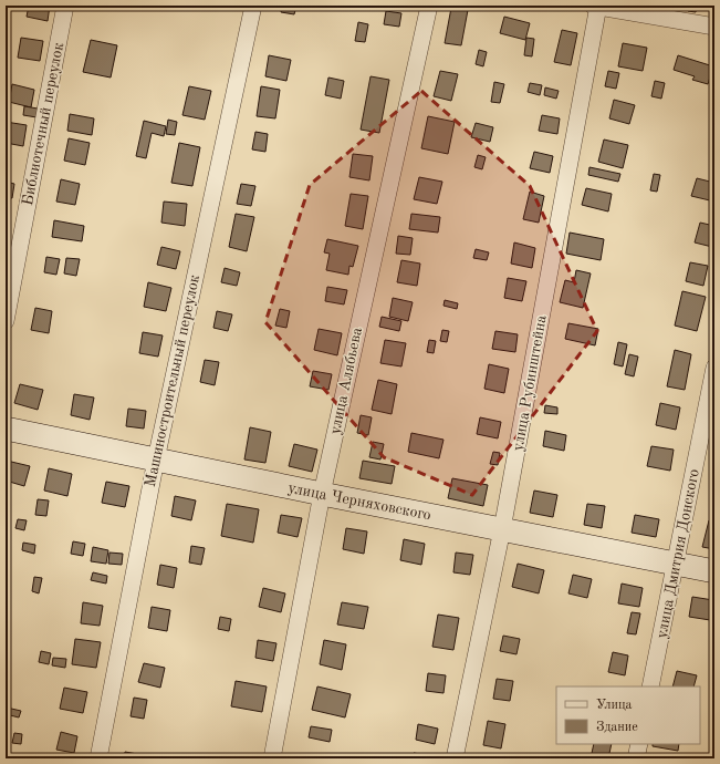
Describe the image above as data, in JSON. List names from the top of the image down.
{
  "streets": {
    "street": [
      "Библиотечный переулок",
      "Машиностроительный переулок",
      "улица Алябьева",
      "улица Рубинштейна",
      "улица Черняховского",
      "улица Дмитрия Донского"
    ]
  },
  "crossings": [
    ["Машиностроительный переулок", "улица Черняховского"],
    ["улица Алябьева", "улица Черняховского"],
    ["улица Рубинштейна", "улица Черняховского"],
    ["улица Черняховского", "улица Дмитрия Донского"]
  ],
  "legend": ["Улица", "Здание"]
}
